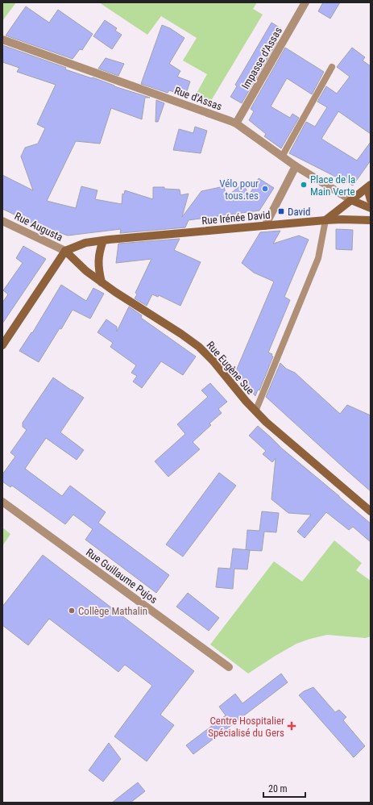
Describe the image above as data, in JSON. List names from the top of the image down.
{
  "streets": {
    "main road": ["Rue d'Assas", "Rue Irénée David", "Rue Eugène Sue"],
    "street": ["Impasse d'Assas", "Rue Augusta", "Rue Guillaume Pujos"]
  },
  "crossings": [
    ["Impasse d'Assas", "Rue d'Assas"],
    ["Rue Irénée David", "Rue Augusta"],
    ["Rue Irénée David", "Rue Eugène Sue"],
    ["Rue Augusta", "Rue Eugène Sue"]
  ],
  "places": {
    "other": ["Place de la Main Verte", "Vélo pour tous.tes", "Collège Mathalin"],
    "transit": ["David"],
    "health": ["Centre Hospitalier Spécialisé du Gers"]
  },
  "scale_bar": "20 m"
}
